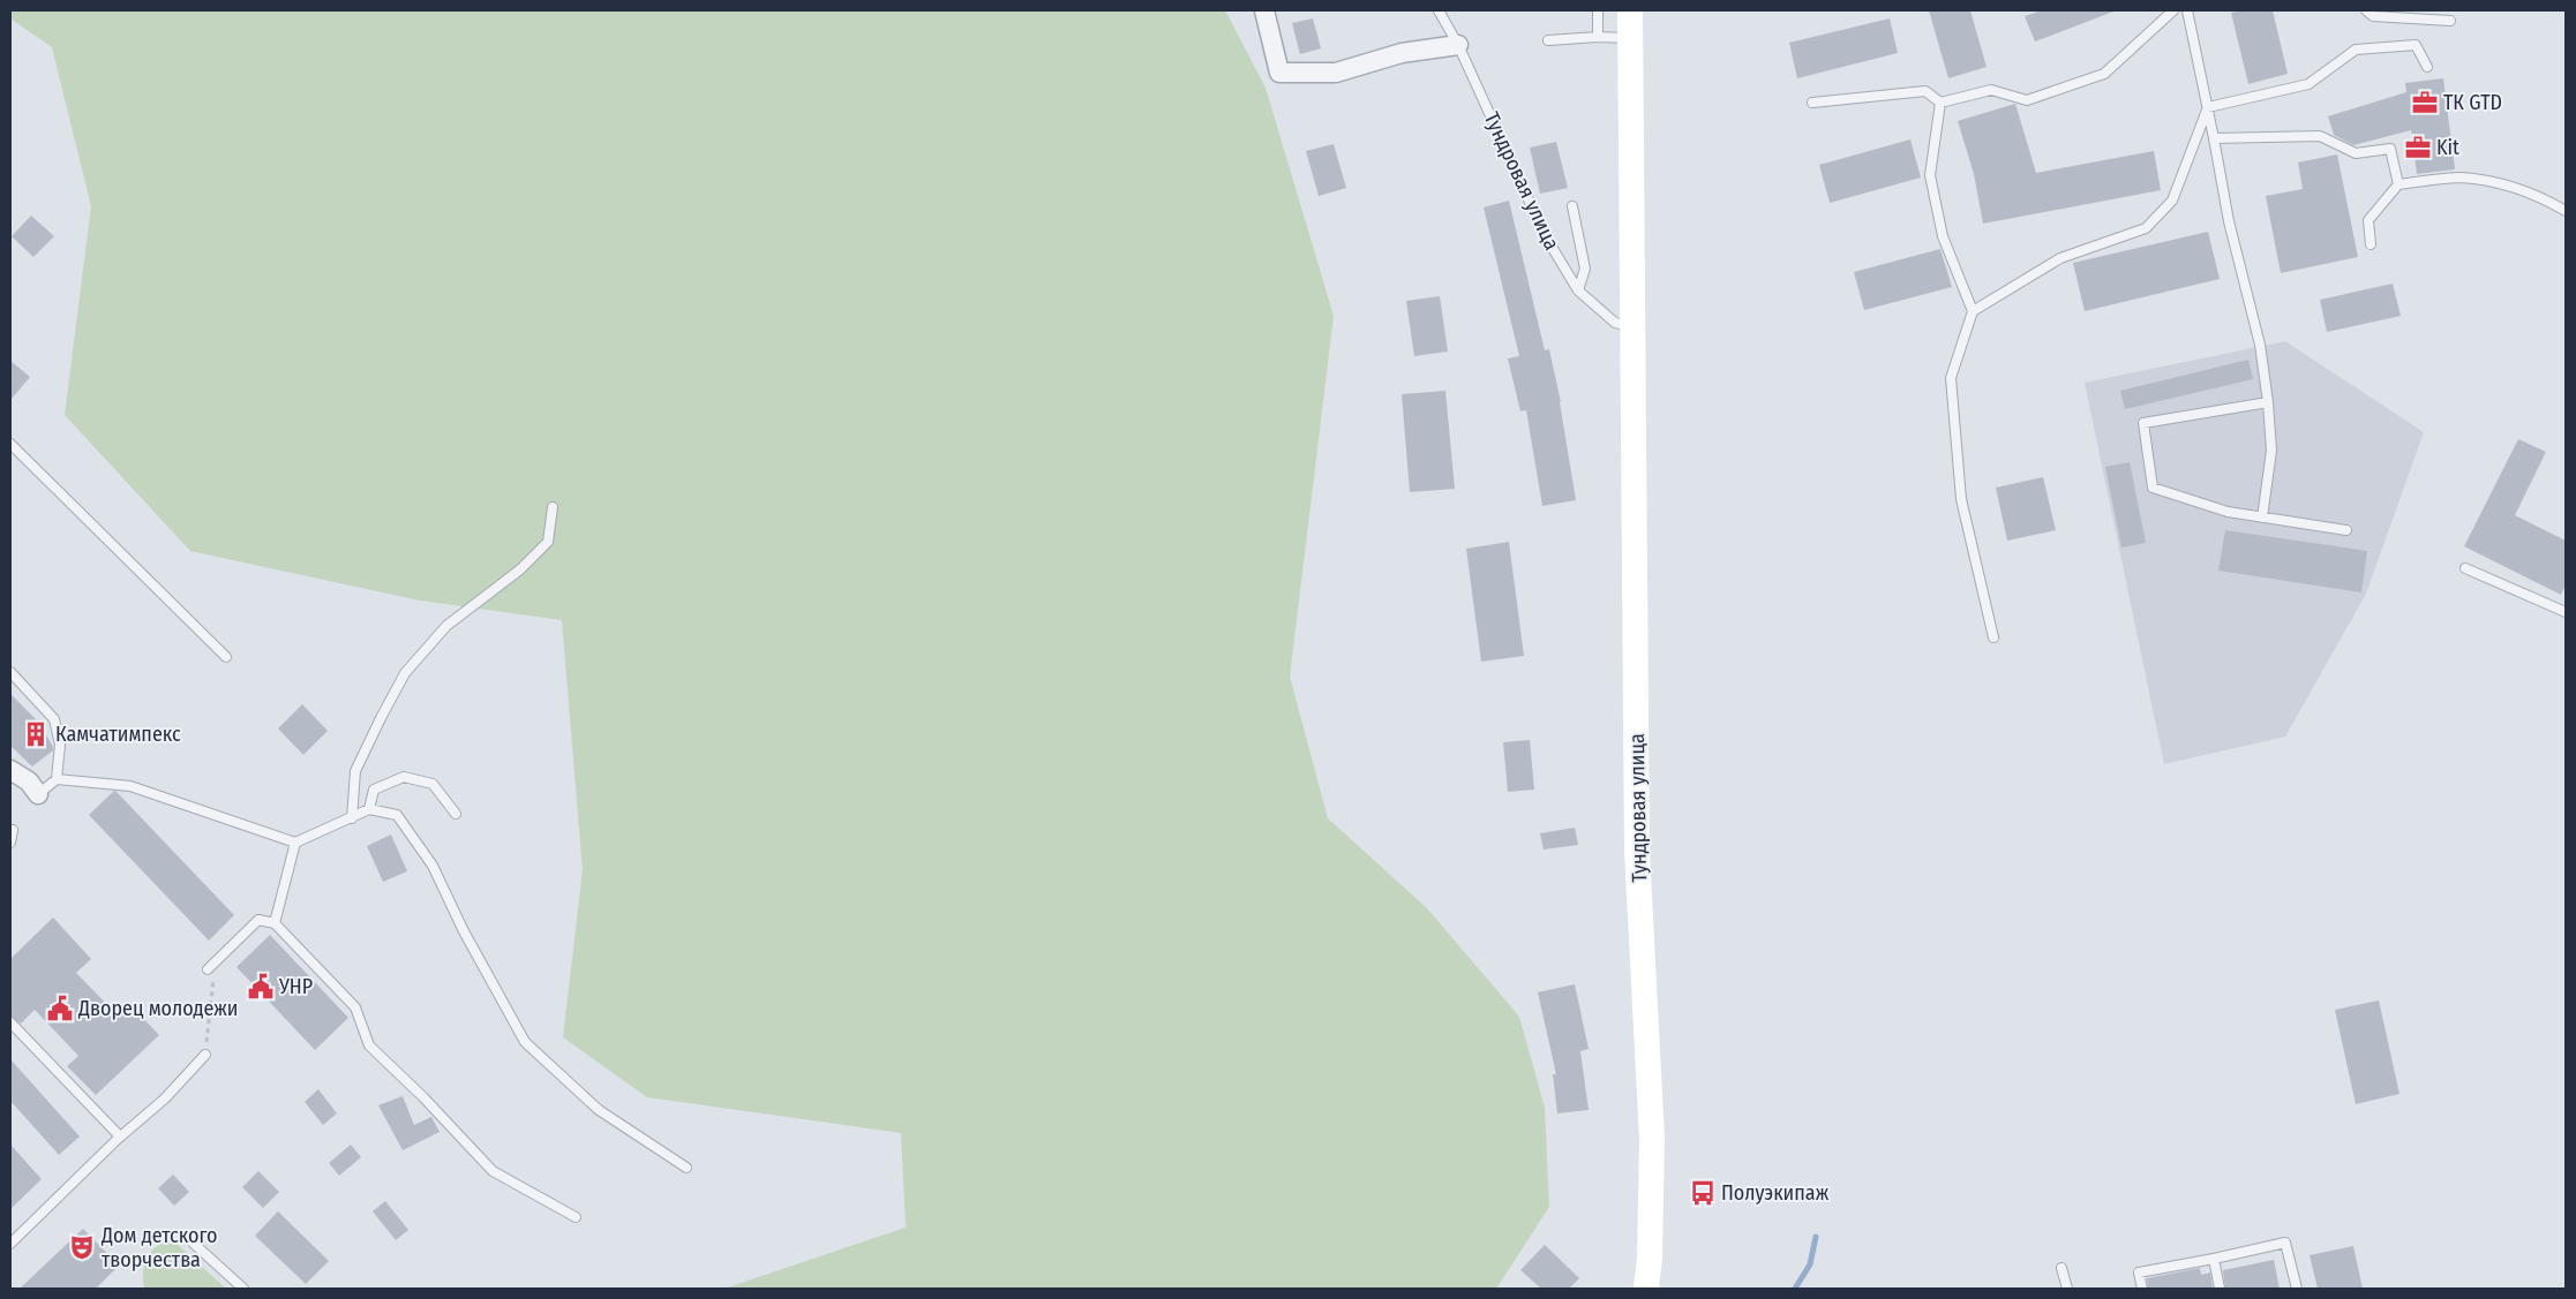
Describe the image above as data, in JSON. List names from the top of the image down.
{
  "streets": {
    "main road": ["Тундровая улица"]
  },
  "places": {
    "office": ["ТК GTD", "Kit"],
    "building": ["Камчатимпекс"],
    "public building": ["УНР", "Дворец молодежи"],
    "bus stop": ["Полуэкипаж"],
    "theatre": ["Дом детского творчества"]
  }
}
